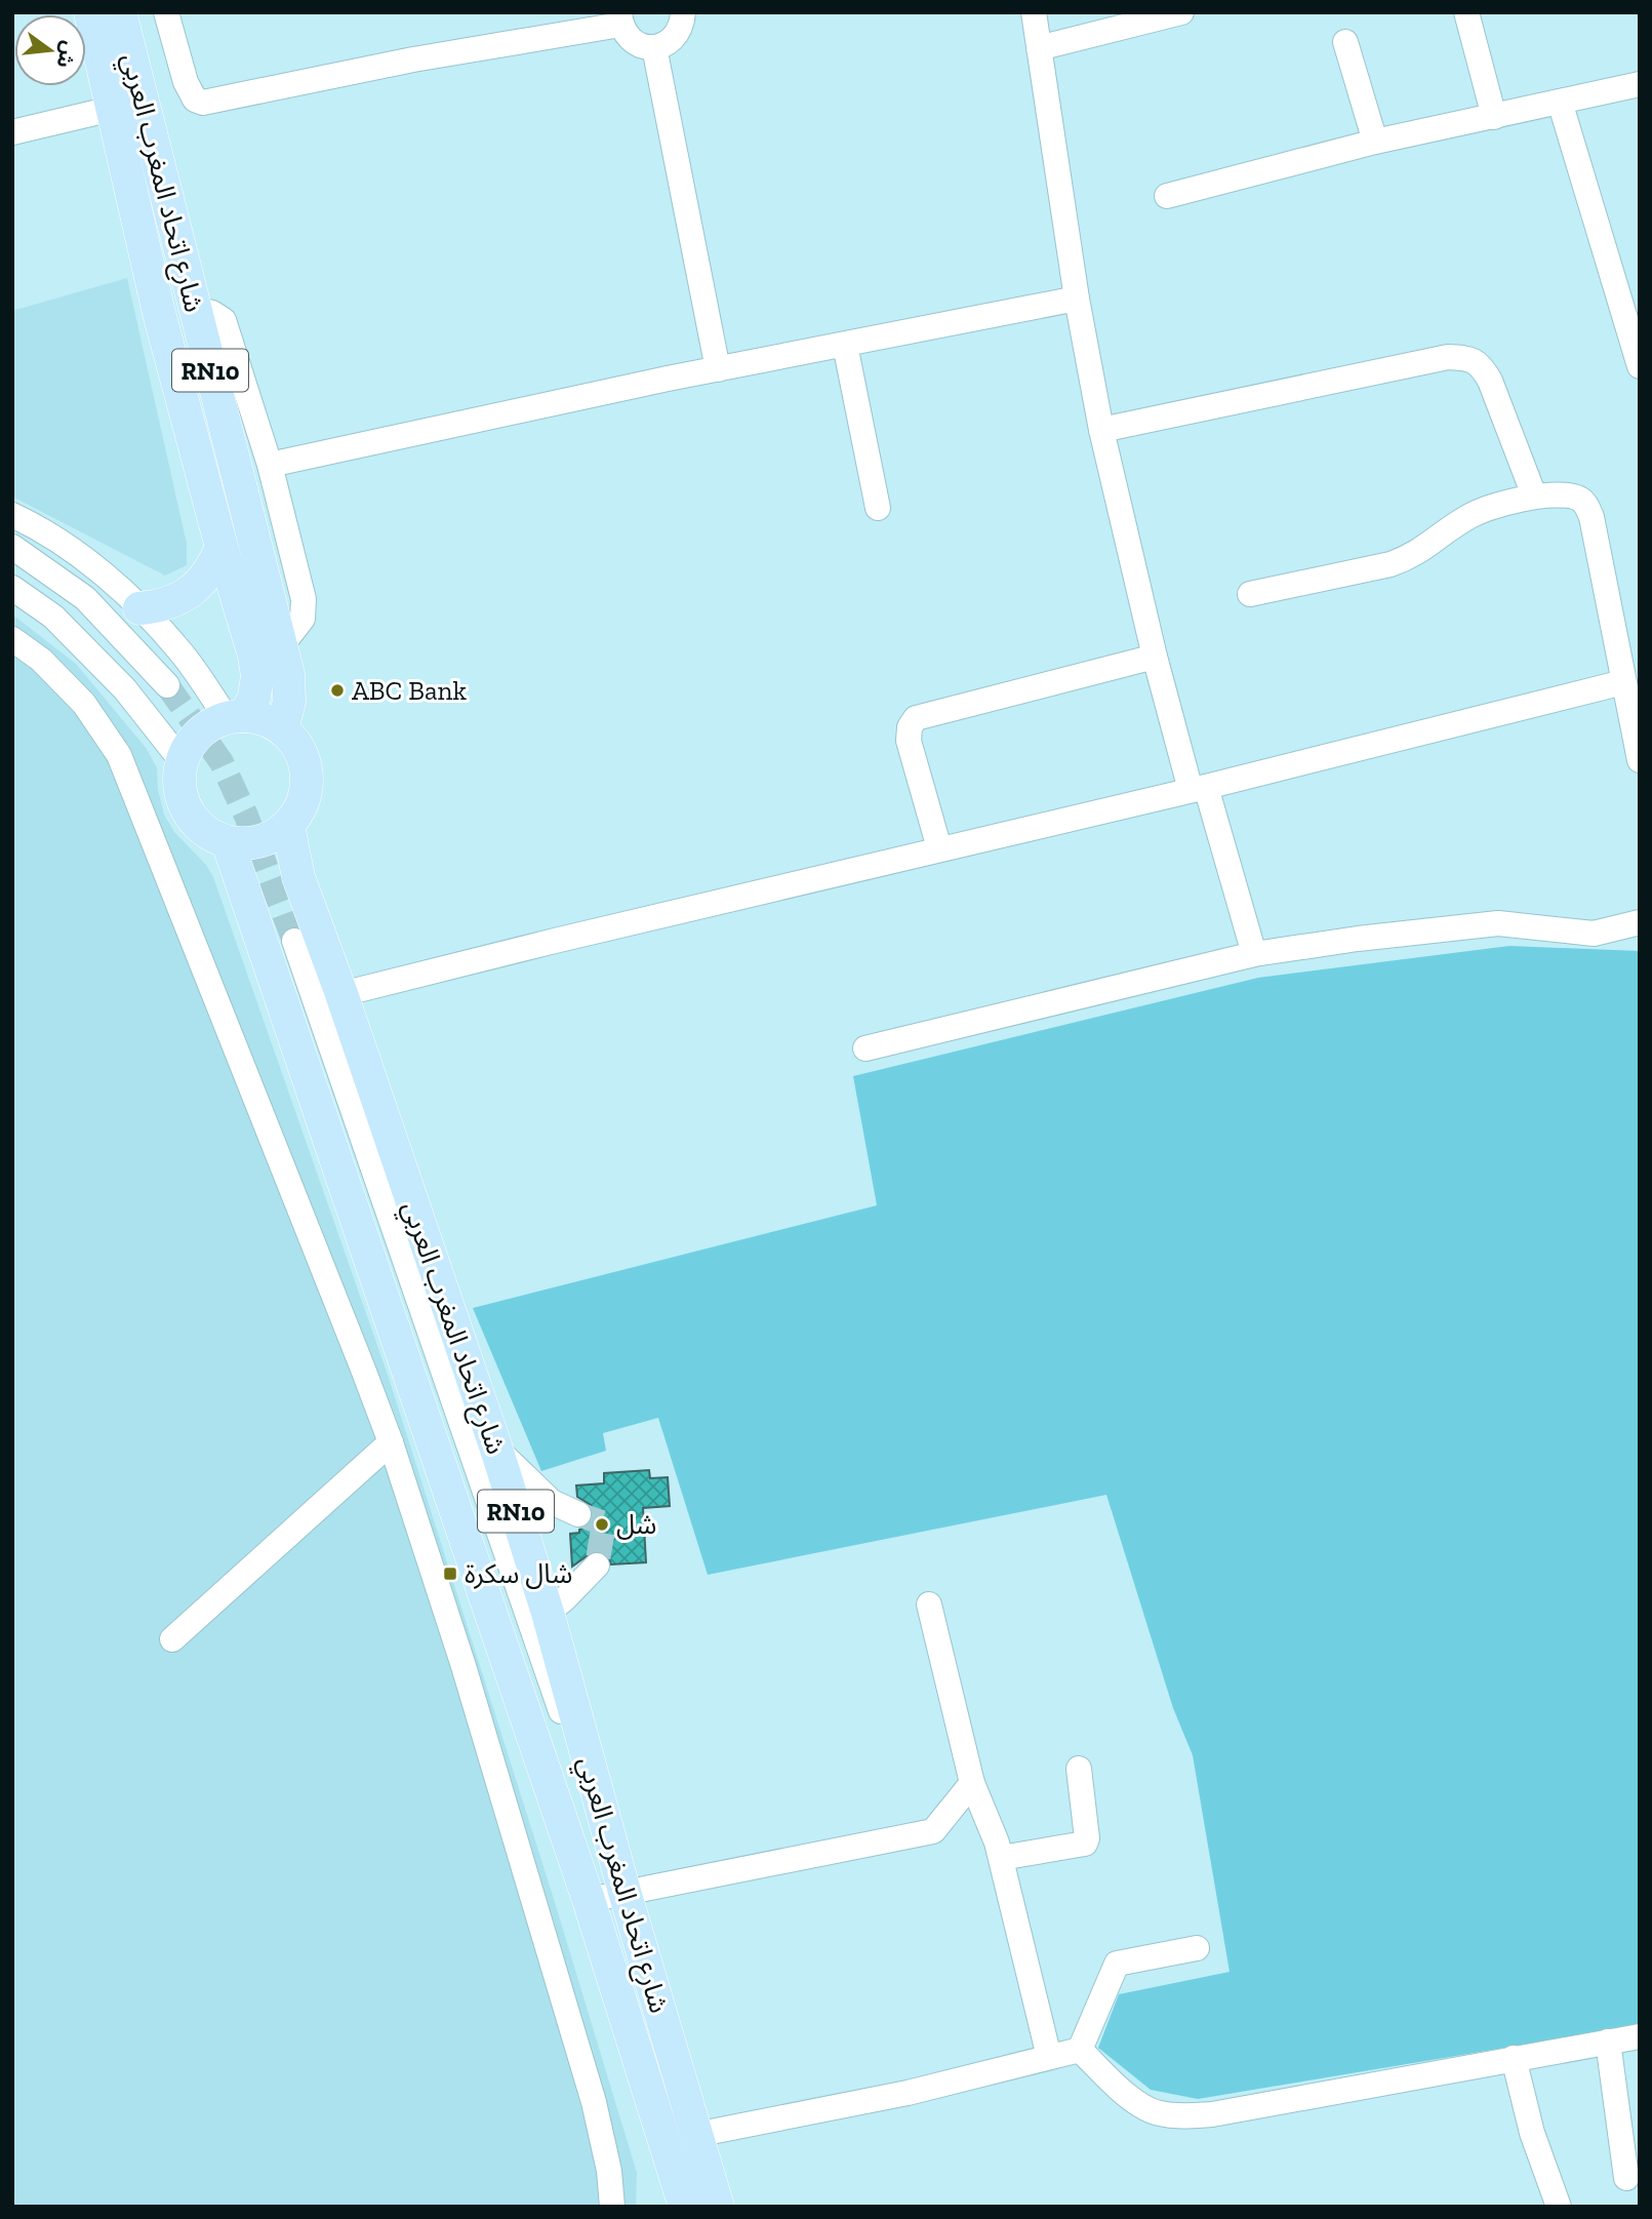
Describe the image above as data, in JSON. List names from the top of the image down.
{
  "streets": {
    "main road": ["شارع اتحاد المغرب العربي", "RN10"]
  },
  "places": {
    "other": ["ABC Bank", "شل"],
    "transit": ["شال سكرة"]
  },
  "north": "right"
}
